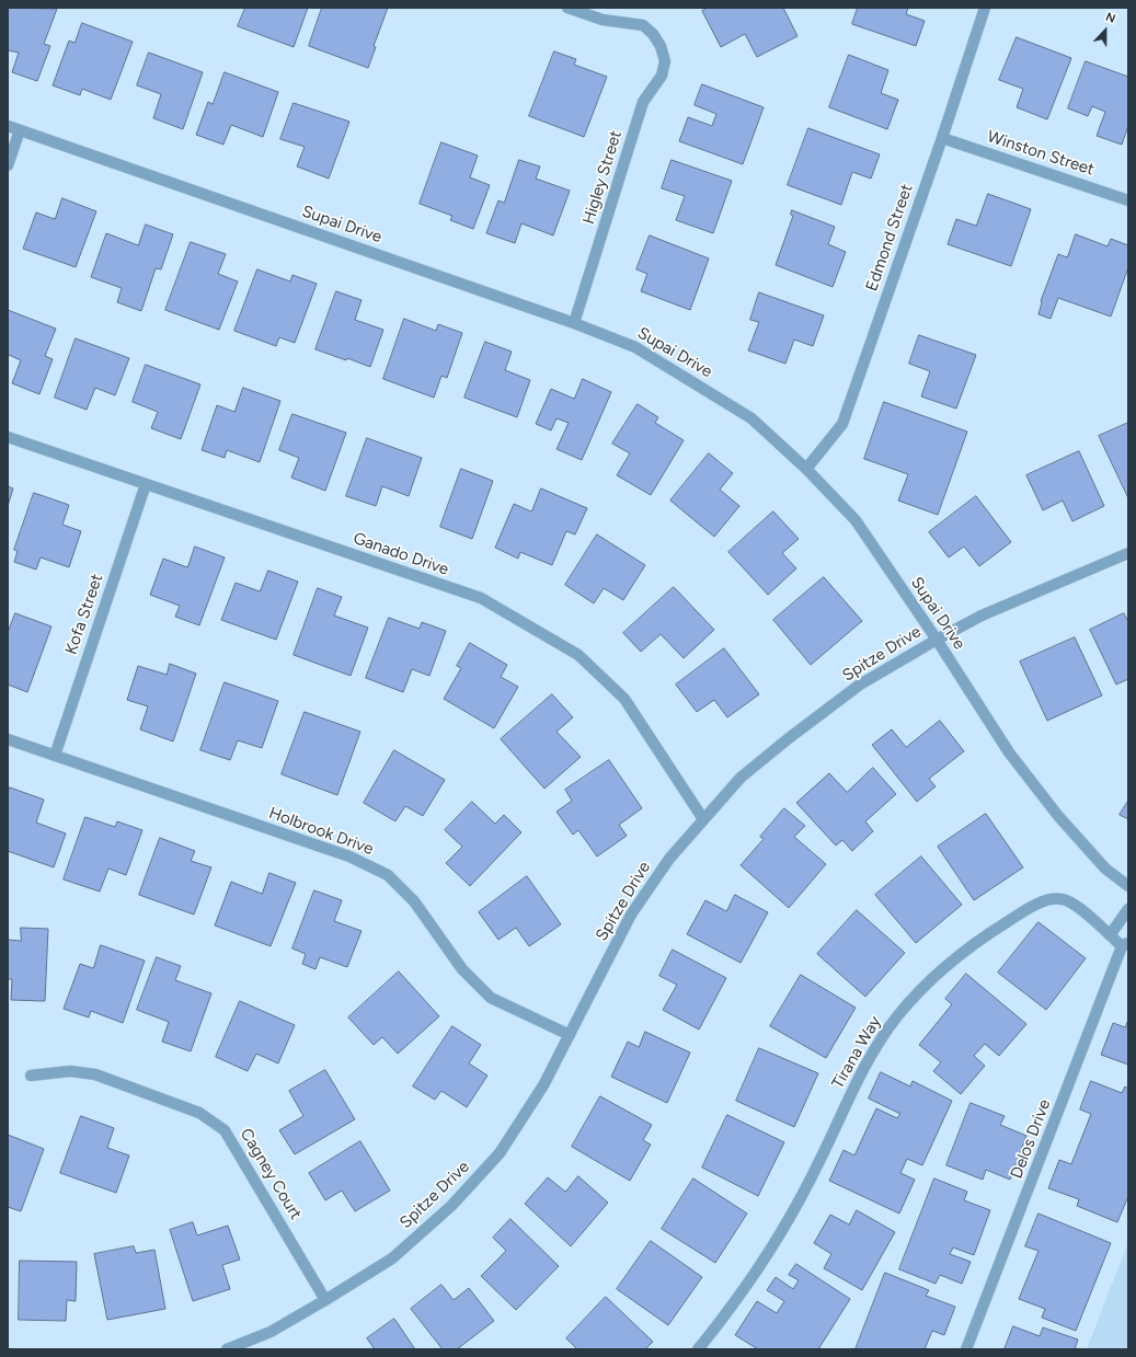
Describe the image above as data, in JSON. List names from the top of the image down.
{
  "streets": {
    "street": [
      "Winston Street",
      "Higley Street",
      "Supai Drive",
      "Edmond Street",
      "Ganado Drive",
      "Kofa Street",
      "Spitze Drive",
      "Holbrook Drive",
      "Tirana Way",
      "Delos Drive",
      "Cagney Court"
    ]
  },
  "crossings": [
    ["Winston Street", "Edmond Street"],
    ["Higley Street", "Supai Drive"],
    ["Supai Drive", "Edmond Street"],
    ["Supai Drive", "Spitze Drive"],
    ["Ganado Drive", "Kofa Street"],
    ["Ganado Drive", "Spitze Drive"],
    ["Kofa Street", "Holbrook Drive"],
    ["Spitze Drive", "Holbrook Drive"],
    ["Spitze Drive", "Cagney Court"],
    ["Tirana Way", "Delos Drive"]
  ],
  "north": "top"
}
